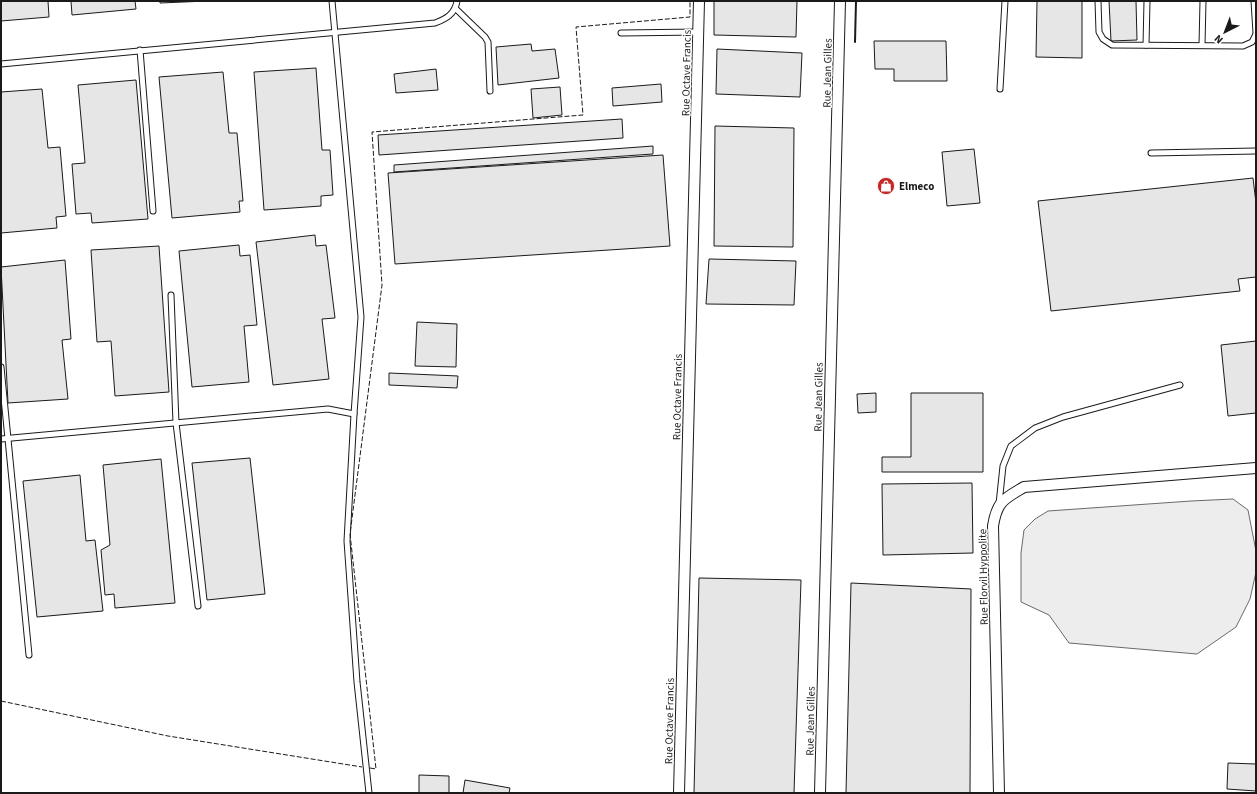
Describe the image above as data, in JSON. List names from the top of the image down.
{
  "streets": {
    "street": ["Rue Octave Francis", "Rue Jean Gilles", "Rue Florvil Hyppolite"]
  },
  "places": {
    "shop": ["Elmeco"]
  },
  "north": "bottom left"
}
